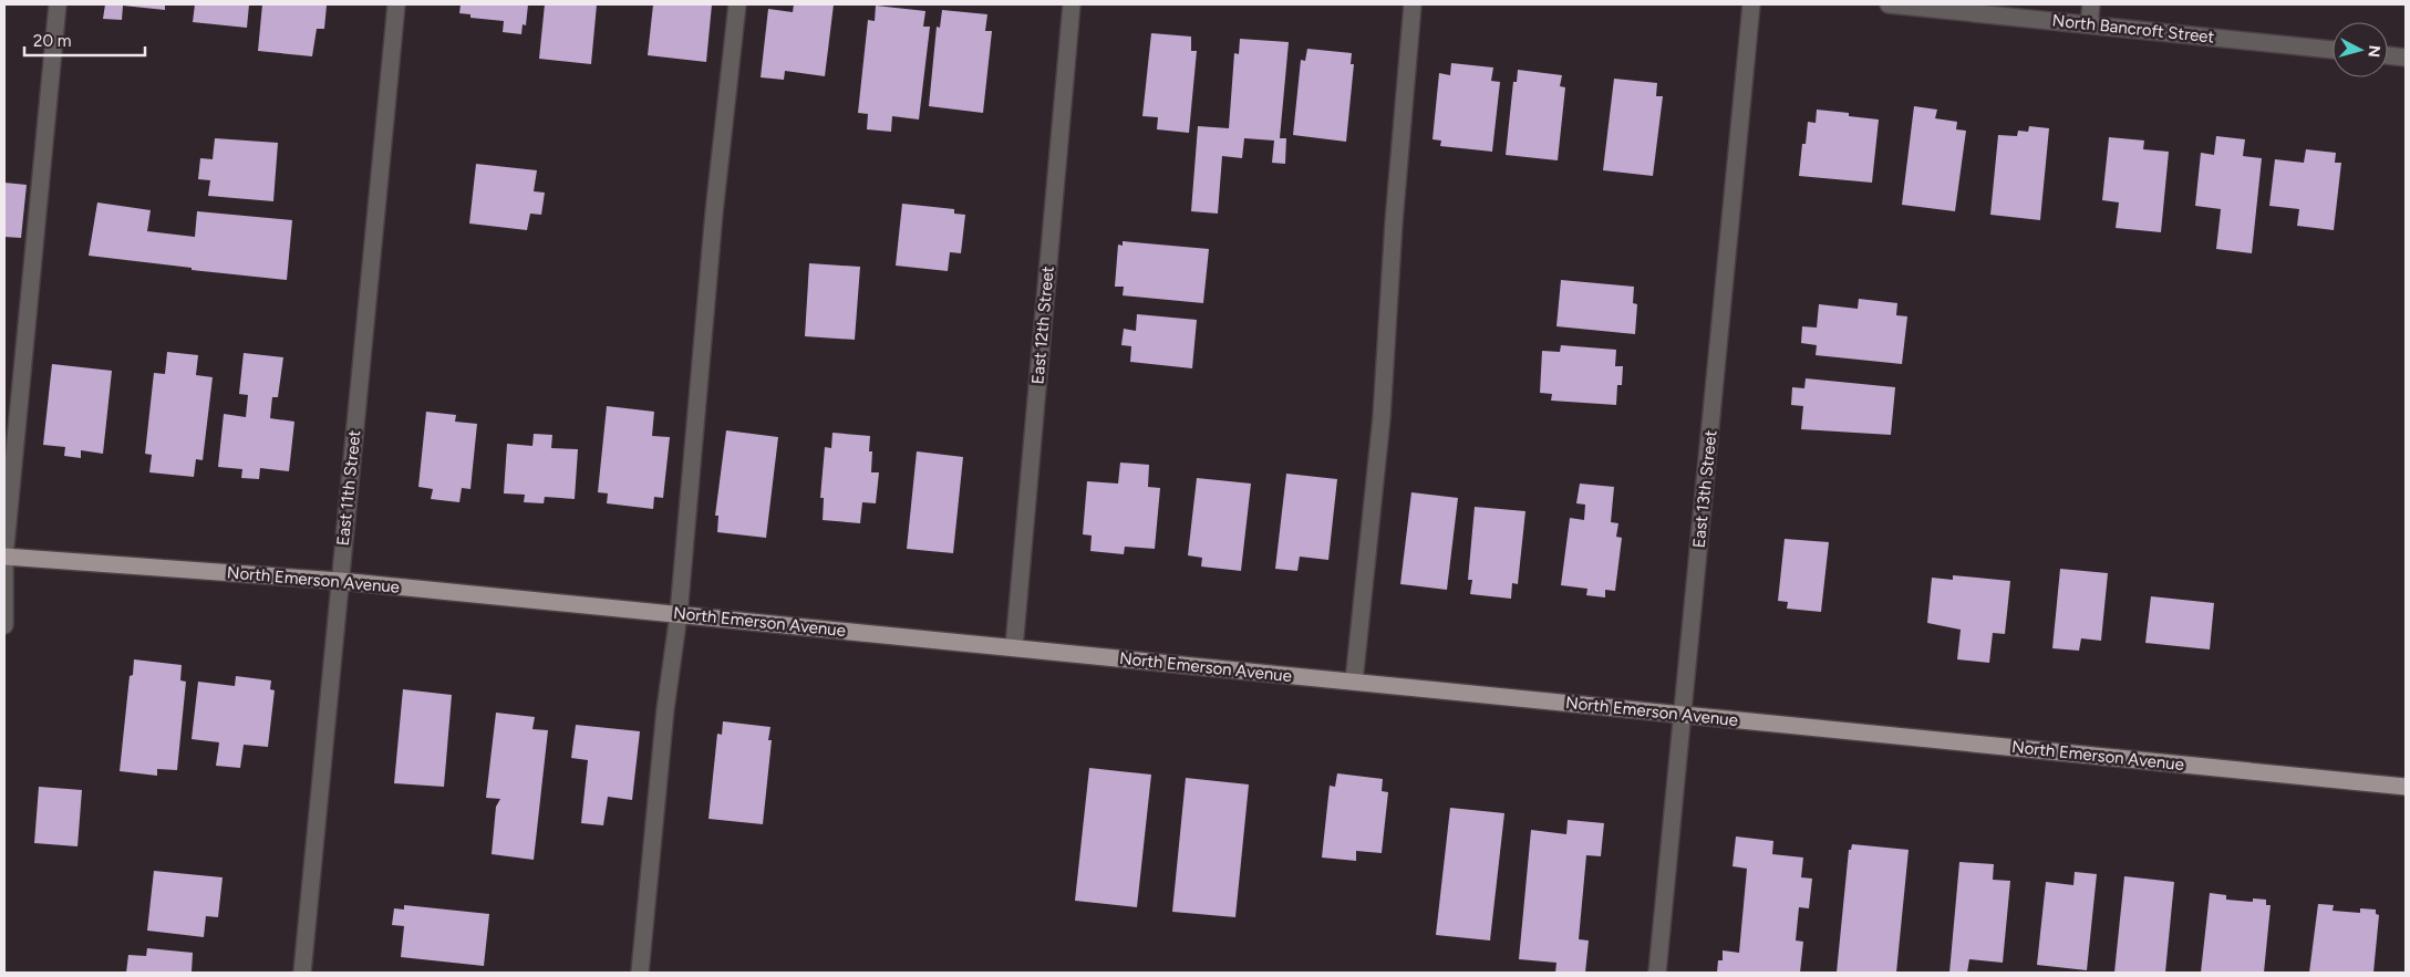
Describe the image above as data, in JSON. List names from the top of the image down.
{
  "streets": {
    "main road": ["North Emerson Avenue"],
    "street": [
      "North Bancroft Street",
      "East 12th Street",
      "East 11th Street",
      "East 13th Street"
    ]
  },
  "crossings": [
    ["East 12th Street", "North Emerson Avenue"],
    ["East 11th Street", "North Emerson Avenue"],
    ["East 13th Street", "North Emerson Avenue"]
  ],
  "scale_bar": "20 m",
  "north": "right"
}
